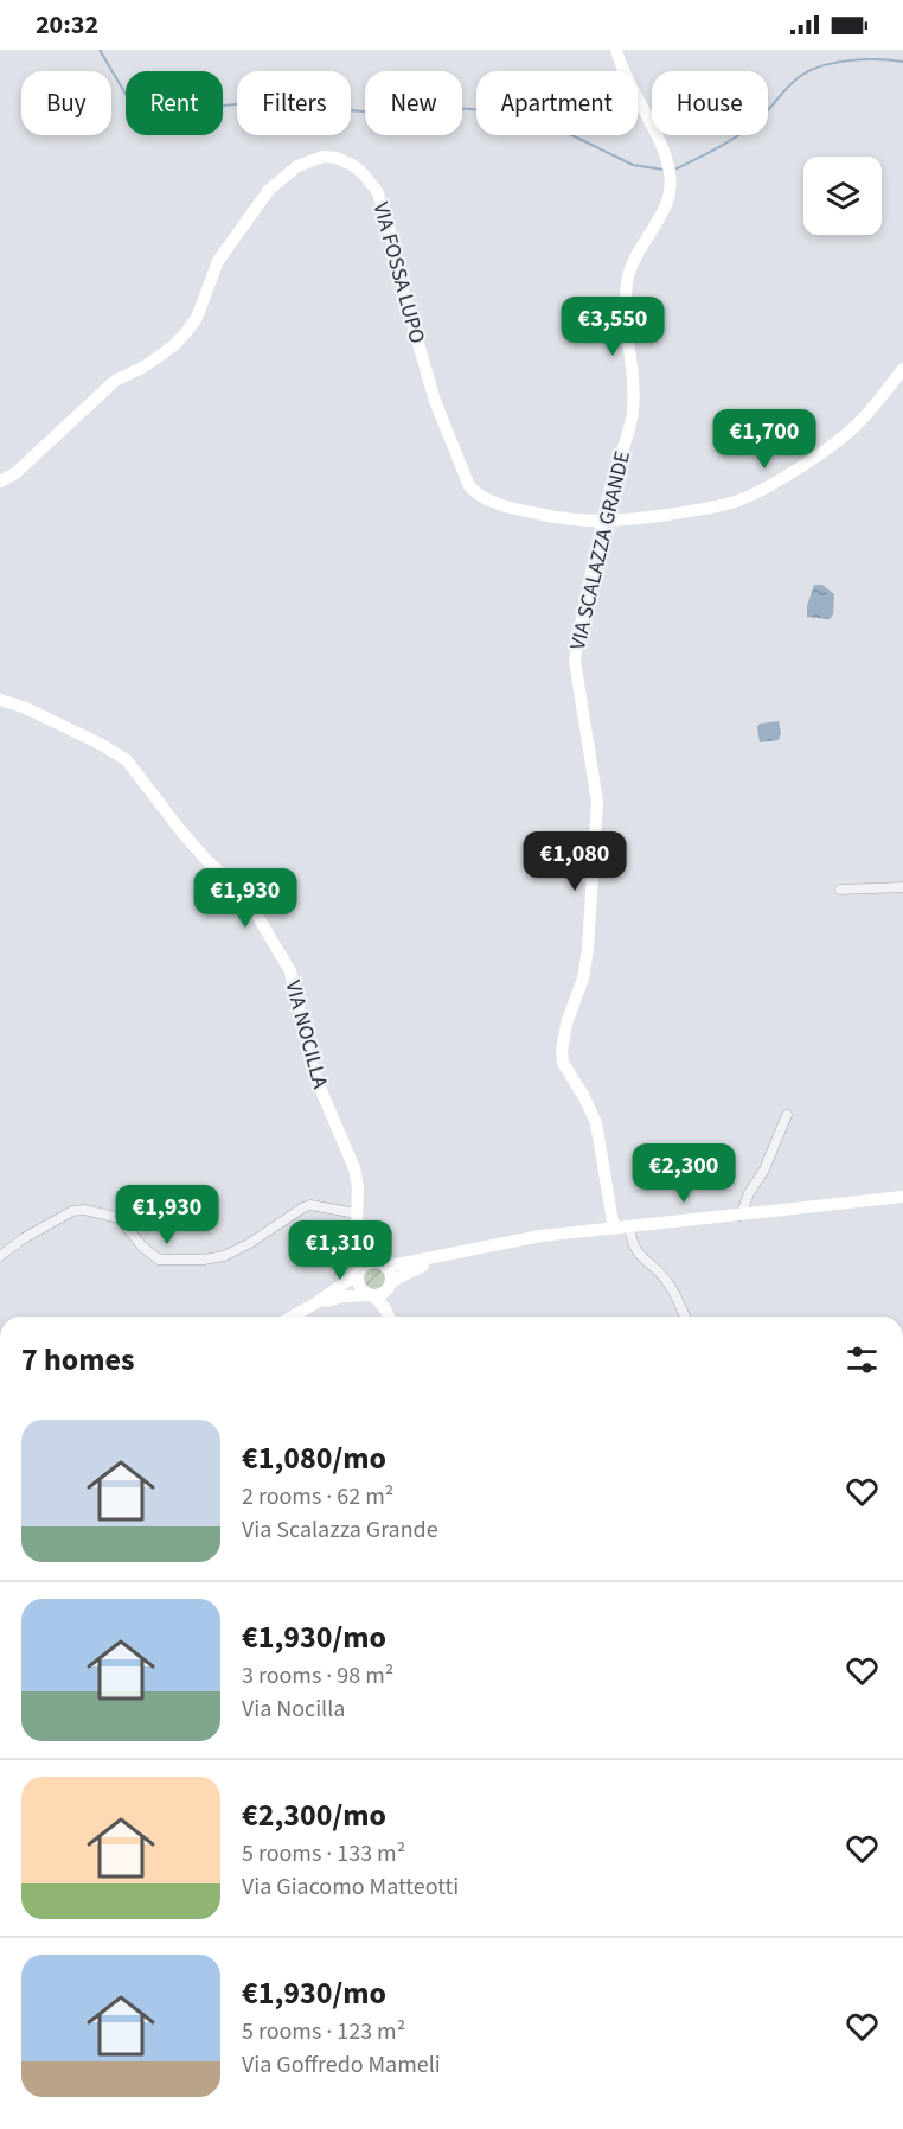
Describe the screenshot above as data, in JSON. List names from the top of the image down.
{
  "streets": {
    "street": ["VIA FOSSA LUPO", "VIA SCALAZZA GRANDE", "VIA NOCILLA"]
  },
  "crossings": [
    ["VIA FOSSA LUPO", "VIA SCALAZZA GRANDE"]
  ],
  "page": {
    "status": "20:32",
    "chip": [
      "Buy",
      "Rent",
      "Filters",
      "New",
      "Apartment",
      "House"
    ],
    "price": [
      "€3,550",
      "€1,700",
      "€1,080",
      "€1,930",
      "€2,300",
      "€1,930",
      "€1,310"
    ],
    "heading": "7 homes",
    "list": [
      {
        "name": "€1,080/mo",
        "note": "2 rooms · 62 m² · Via Scalazza Grande"
      },
      {
        "name": "€1,930/mo",
        "note": "3 rooms · 98 m² · Via Nocilla"
      },
      {
        "name": "€2,300/mo",
        "note": "5 rooms · 133 m² · Via Giacomo Matteotti"
      },
      {
        "name": "€1,930/mo",
        "note": "5 rooms · 123 m² · Via Goffredo Mameli"
      }
    ]
  }
}
